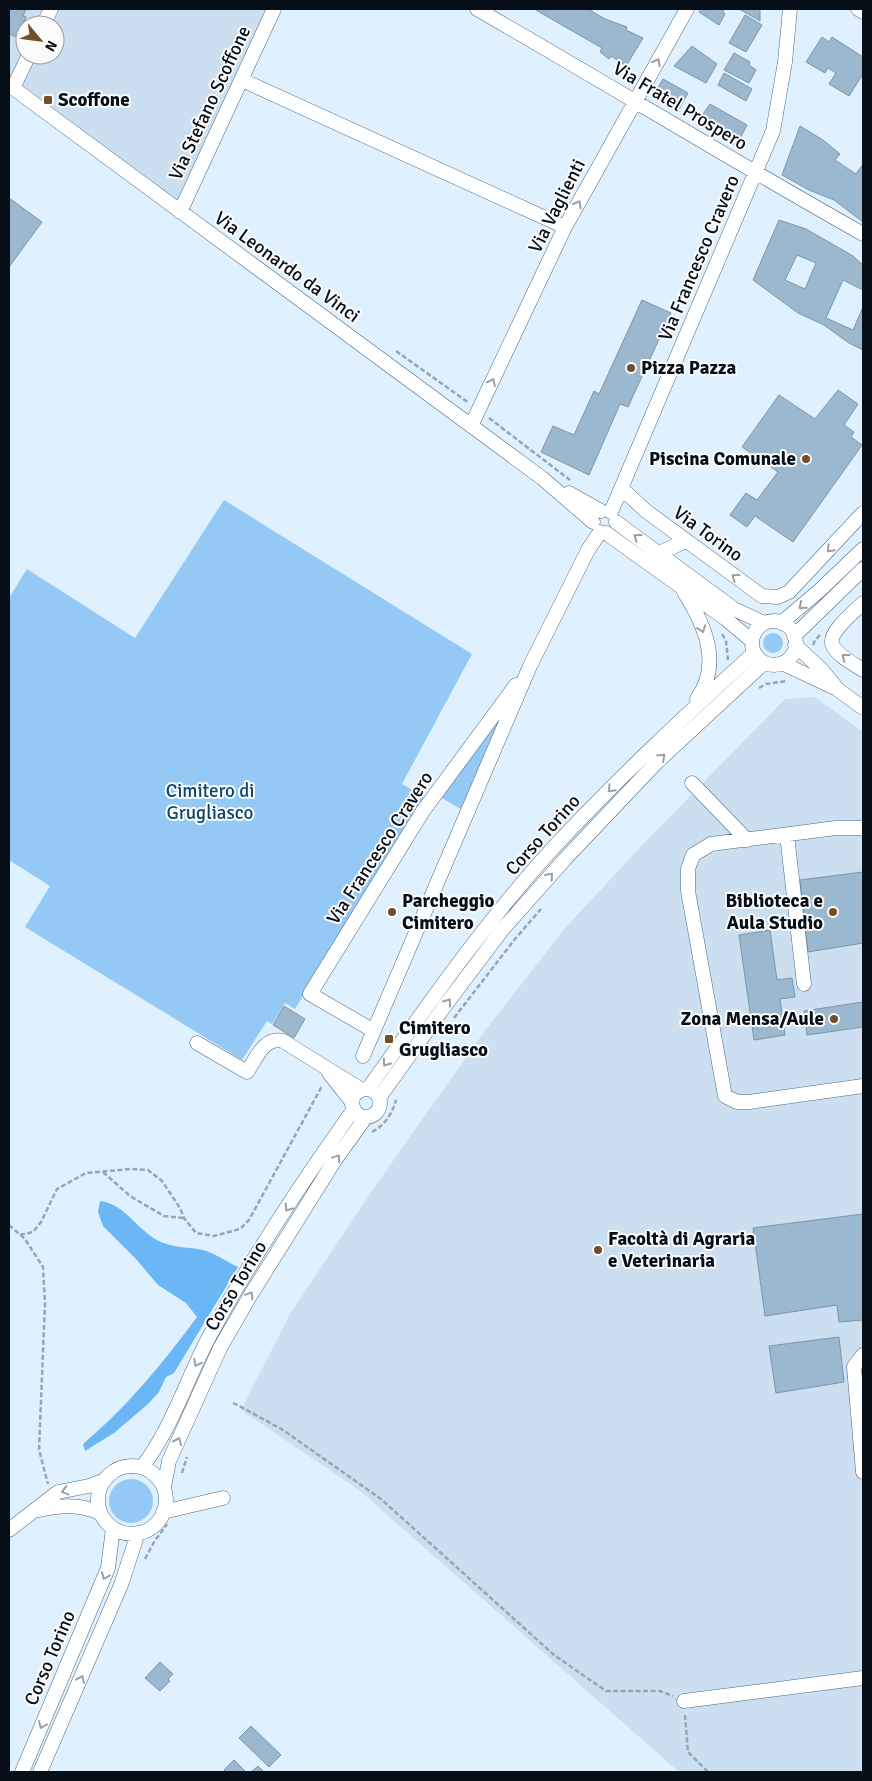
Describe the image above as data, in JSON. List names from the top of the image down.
{
  "streets": {
    "street": [
      "Via Stefano Scoffone",
      "Via Fratel Prospero",
      "Via Vaglienti",
      "Via Francesco Cravero",
      "Via Leonardo da Vinci",
      "Via Torino",
      "Corso Torino"
    ]
  },
  "crossings": [
    ["Via Stefano Scoffone", "Via Leonardo da Vinci"],
    ["Via Fratel Prospero", "Via Vaglienti"],
    ["Via Fratel Prospero", "Via Francesco Cravero"],
    ["Via Vaglienti", "Via Leonardo da Vinci"],
    ["Via Francesco Cravero", "Via Leonardo da Vinci"],
    ["Via Francesco Cravero", "Via Torino"],
    ["Via Leonardo da Vinci", "Corso Torino"]
  ],
  "one_way": ["Via Vaglienti"],
  "parks": ["Cimitero di Grugliasco"],
  "places": {
    "transit": ["Scoffone", "Cimitero Grugliasco"],
    "other": [
      "Pizza Pazza",
      "Piscina Comunale",
      "Parcheggio Cimitero",
      "Biblioteca e Aula Studio",
      "Zona Mensa/Aule",
      "Facoltà di Agraria e Veterinaria"
    ]
  },
  "north": "bottom right"
}
